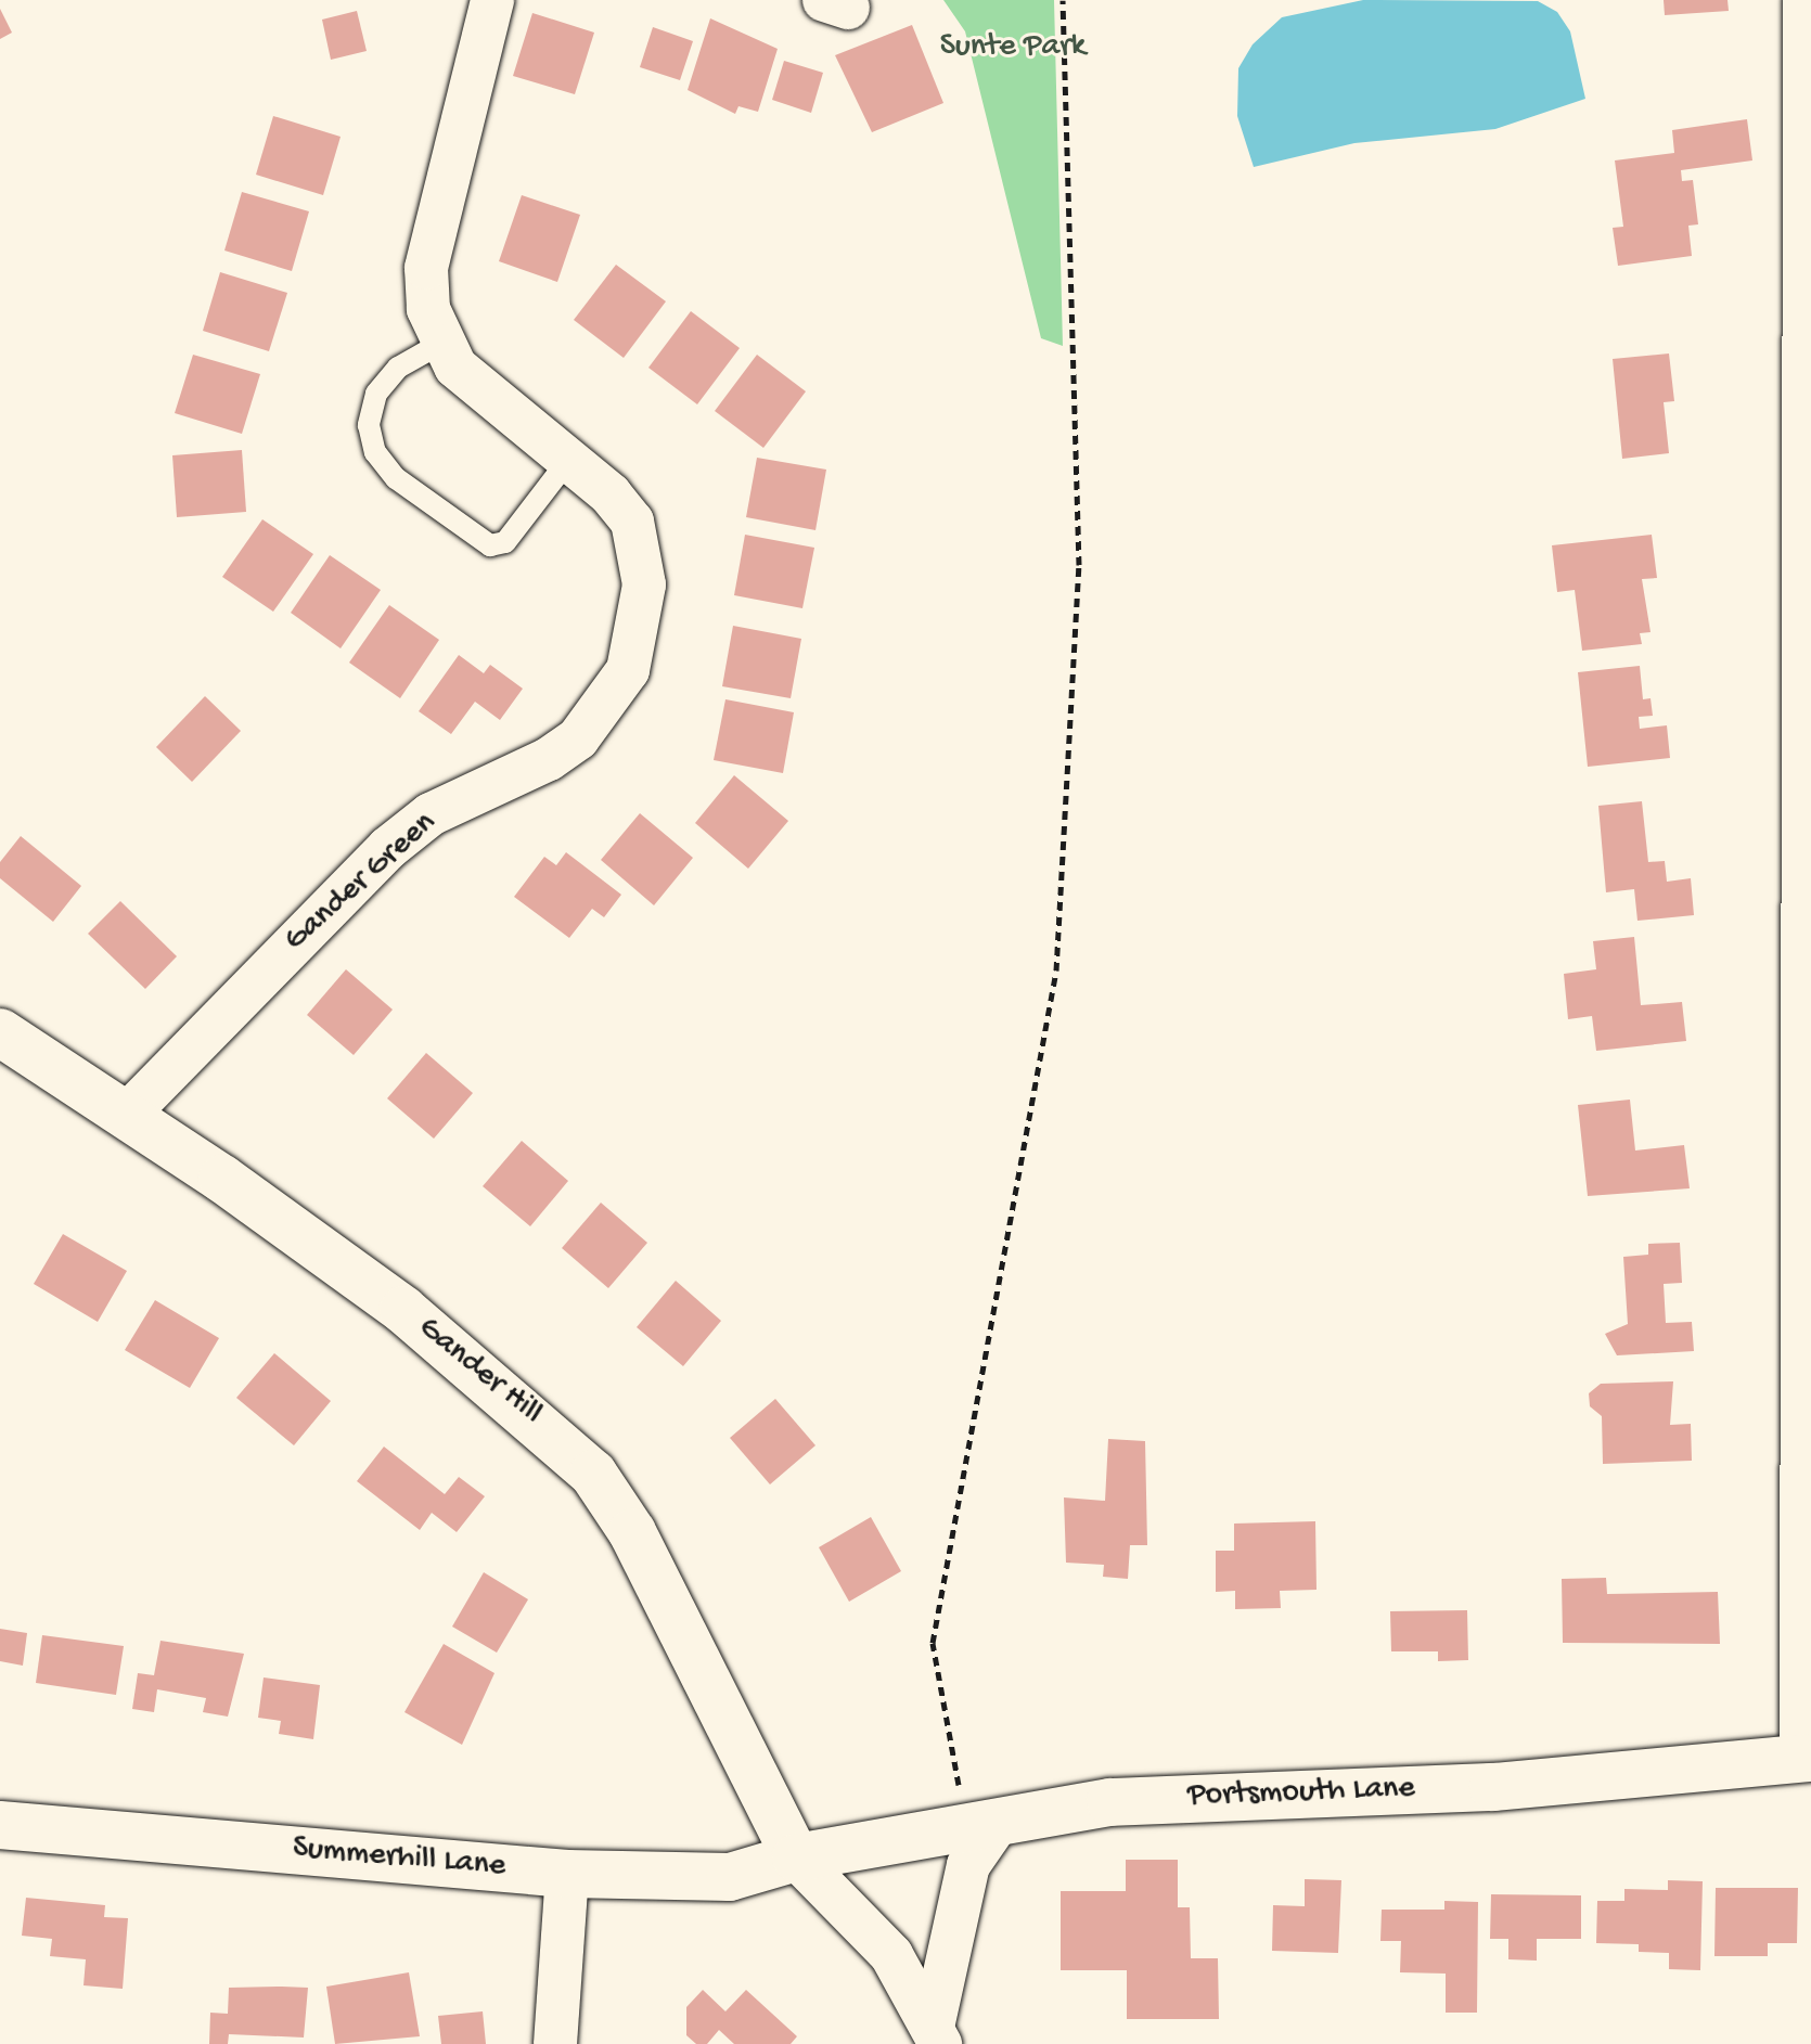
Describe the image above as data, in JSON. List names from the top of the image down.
{
  "streets": {
    "street": [
      "Gander Green",
      "Gander Hill",
      "Portsmouth Lane",
      "Summerhill Lane"
    ]
  },
  "crossings": [
    ["Gander Green", "Gander Hill"],
    ["Gander Hill", "Portsmouth Lane"],
    ["Gander Hill", "Summerhill Lane"],
    ["Portsmouth Lane", "Summerhill Lane"]
  ],
  "parks": ["Sunte Park"]
}
